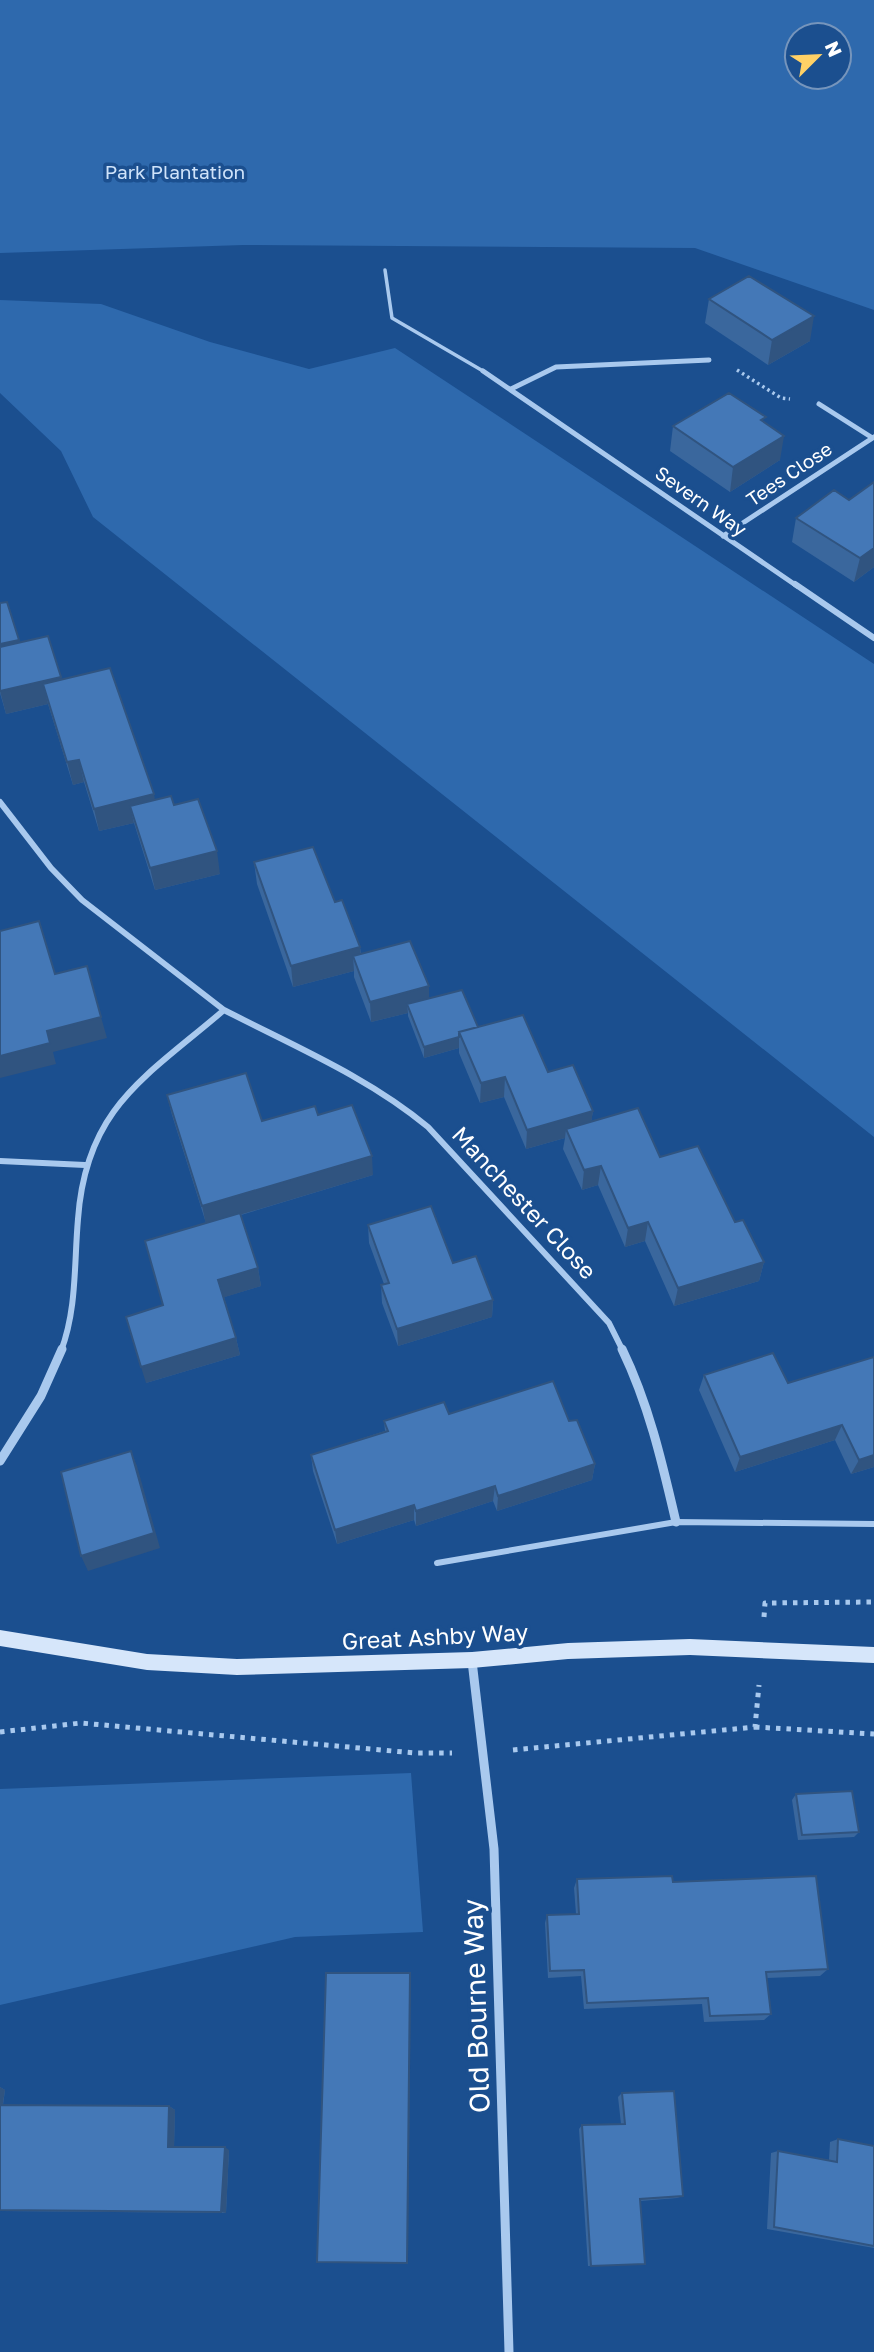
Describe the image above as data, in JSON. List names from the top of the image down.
{
  "streets": {
    "street": [
      "Tees Close",
      "Severn Way",
      "Manchester Close",
      "Great Ashby Way",
      "Old Bourne Way"
    ]
  },
  "crossings": [
    ["Tees Close", "Severn Way"],
    ["Great Ashby Way", "Old Bourne Way"]
  ],
  "parks": ["Park Plantation"],
  "north": "top right"
}
